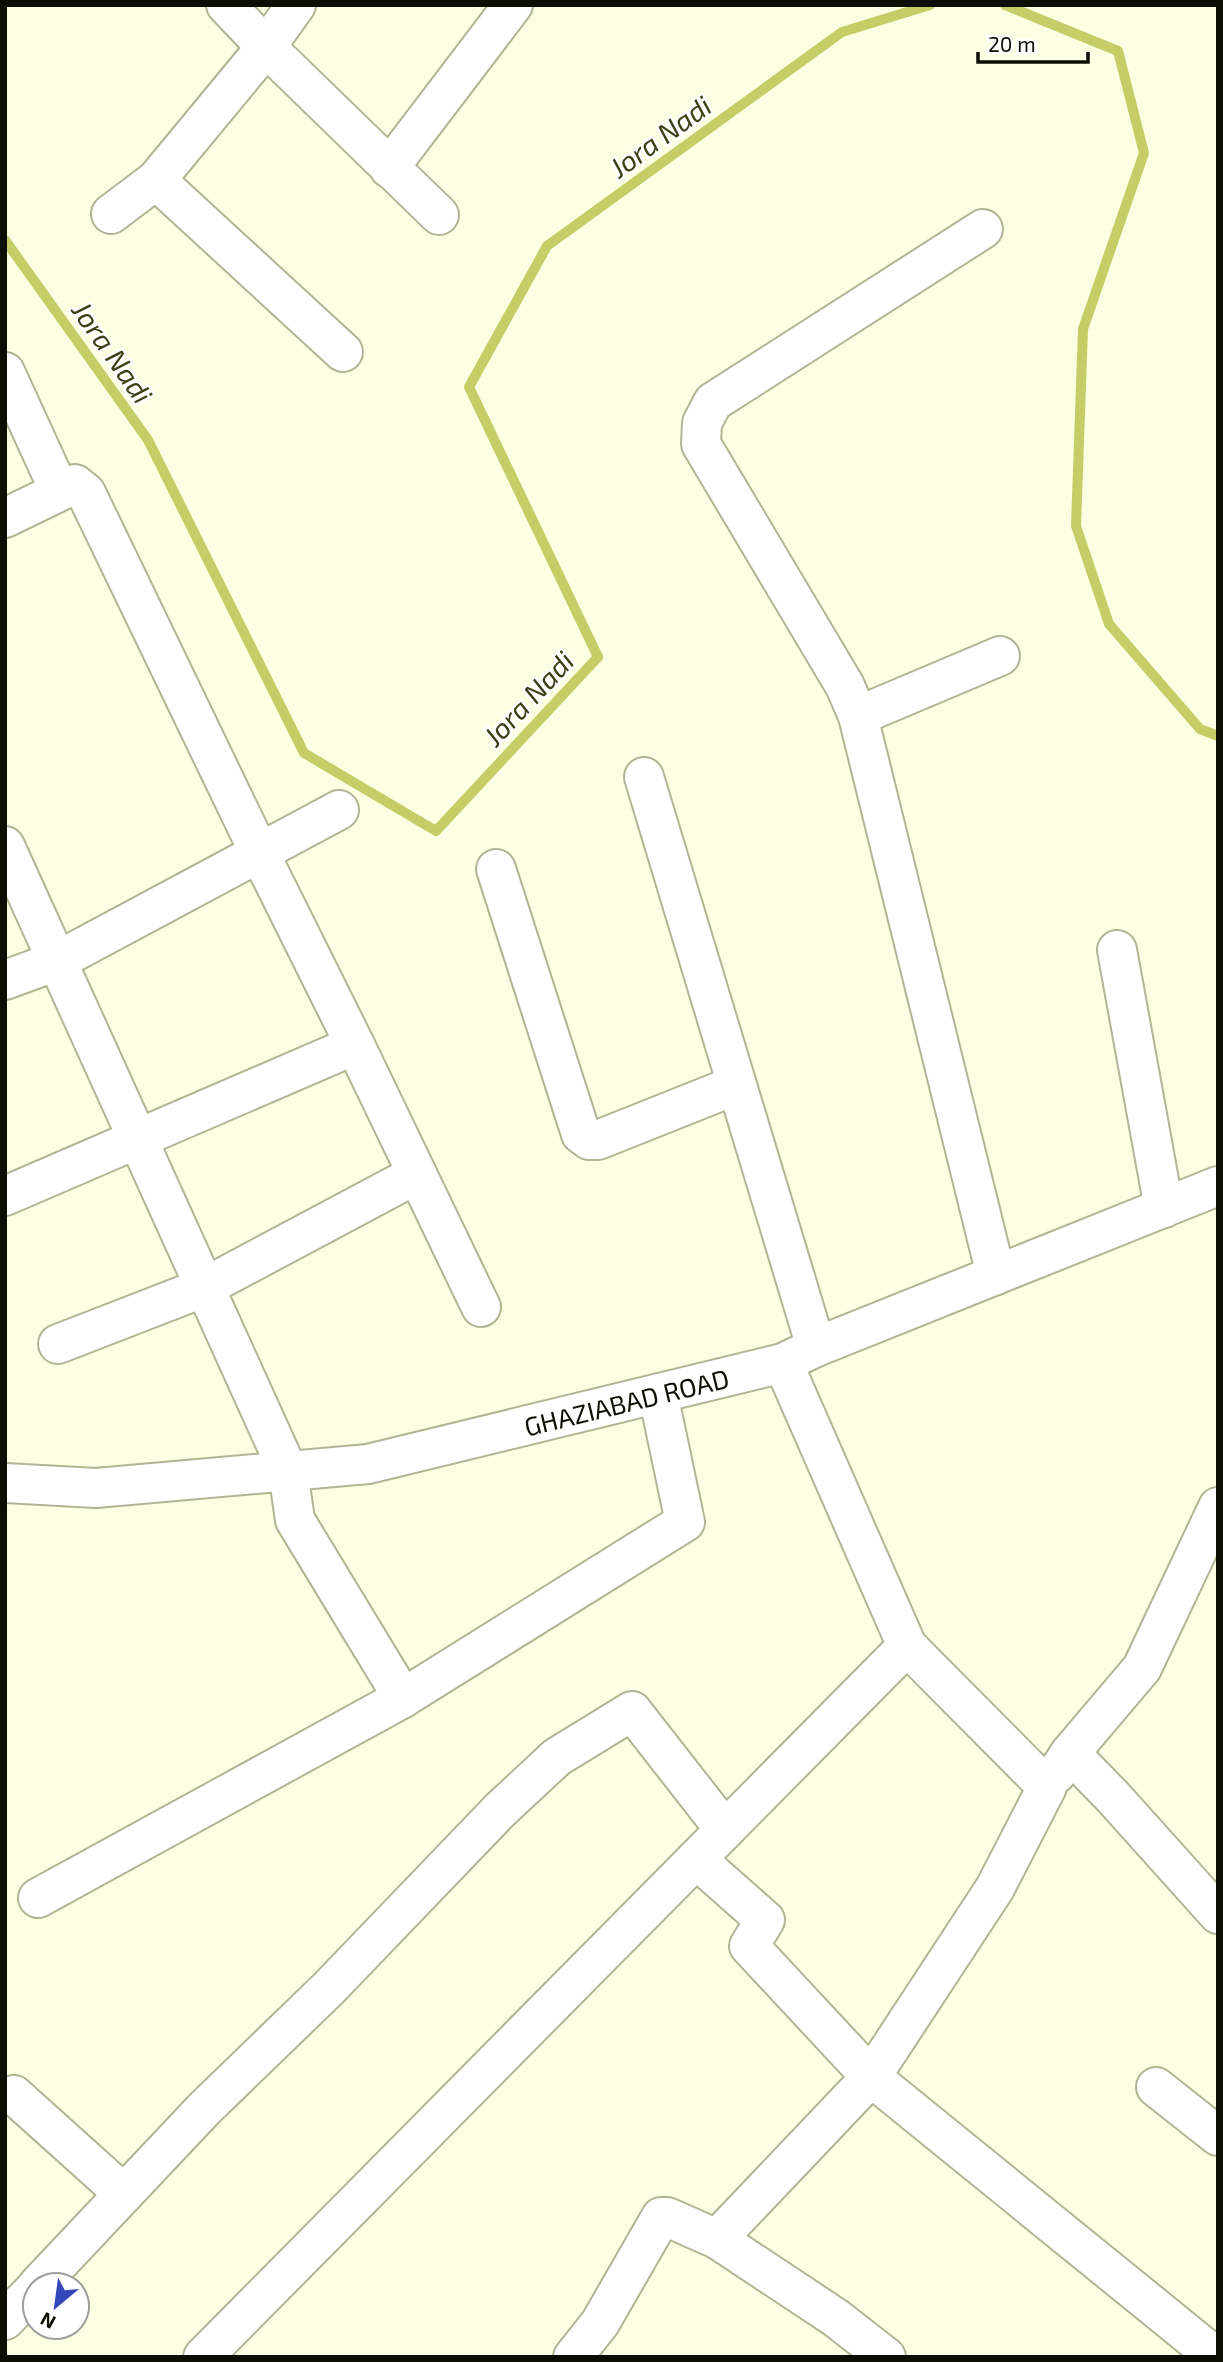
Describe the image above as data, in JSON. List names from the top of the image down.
{
  "streets": {
    "street": ["GHAZIABAD ROAD"]
  },
  "water": ["Jora Nadi"],
  "scale_bar": "20 m",
  "north": "bottom left"
}
